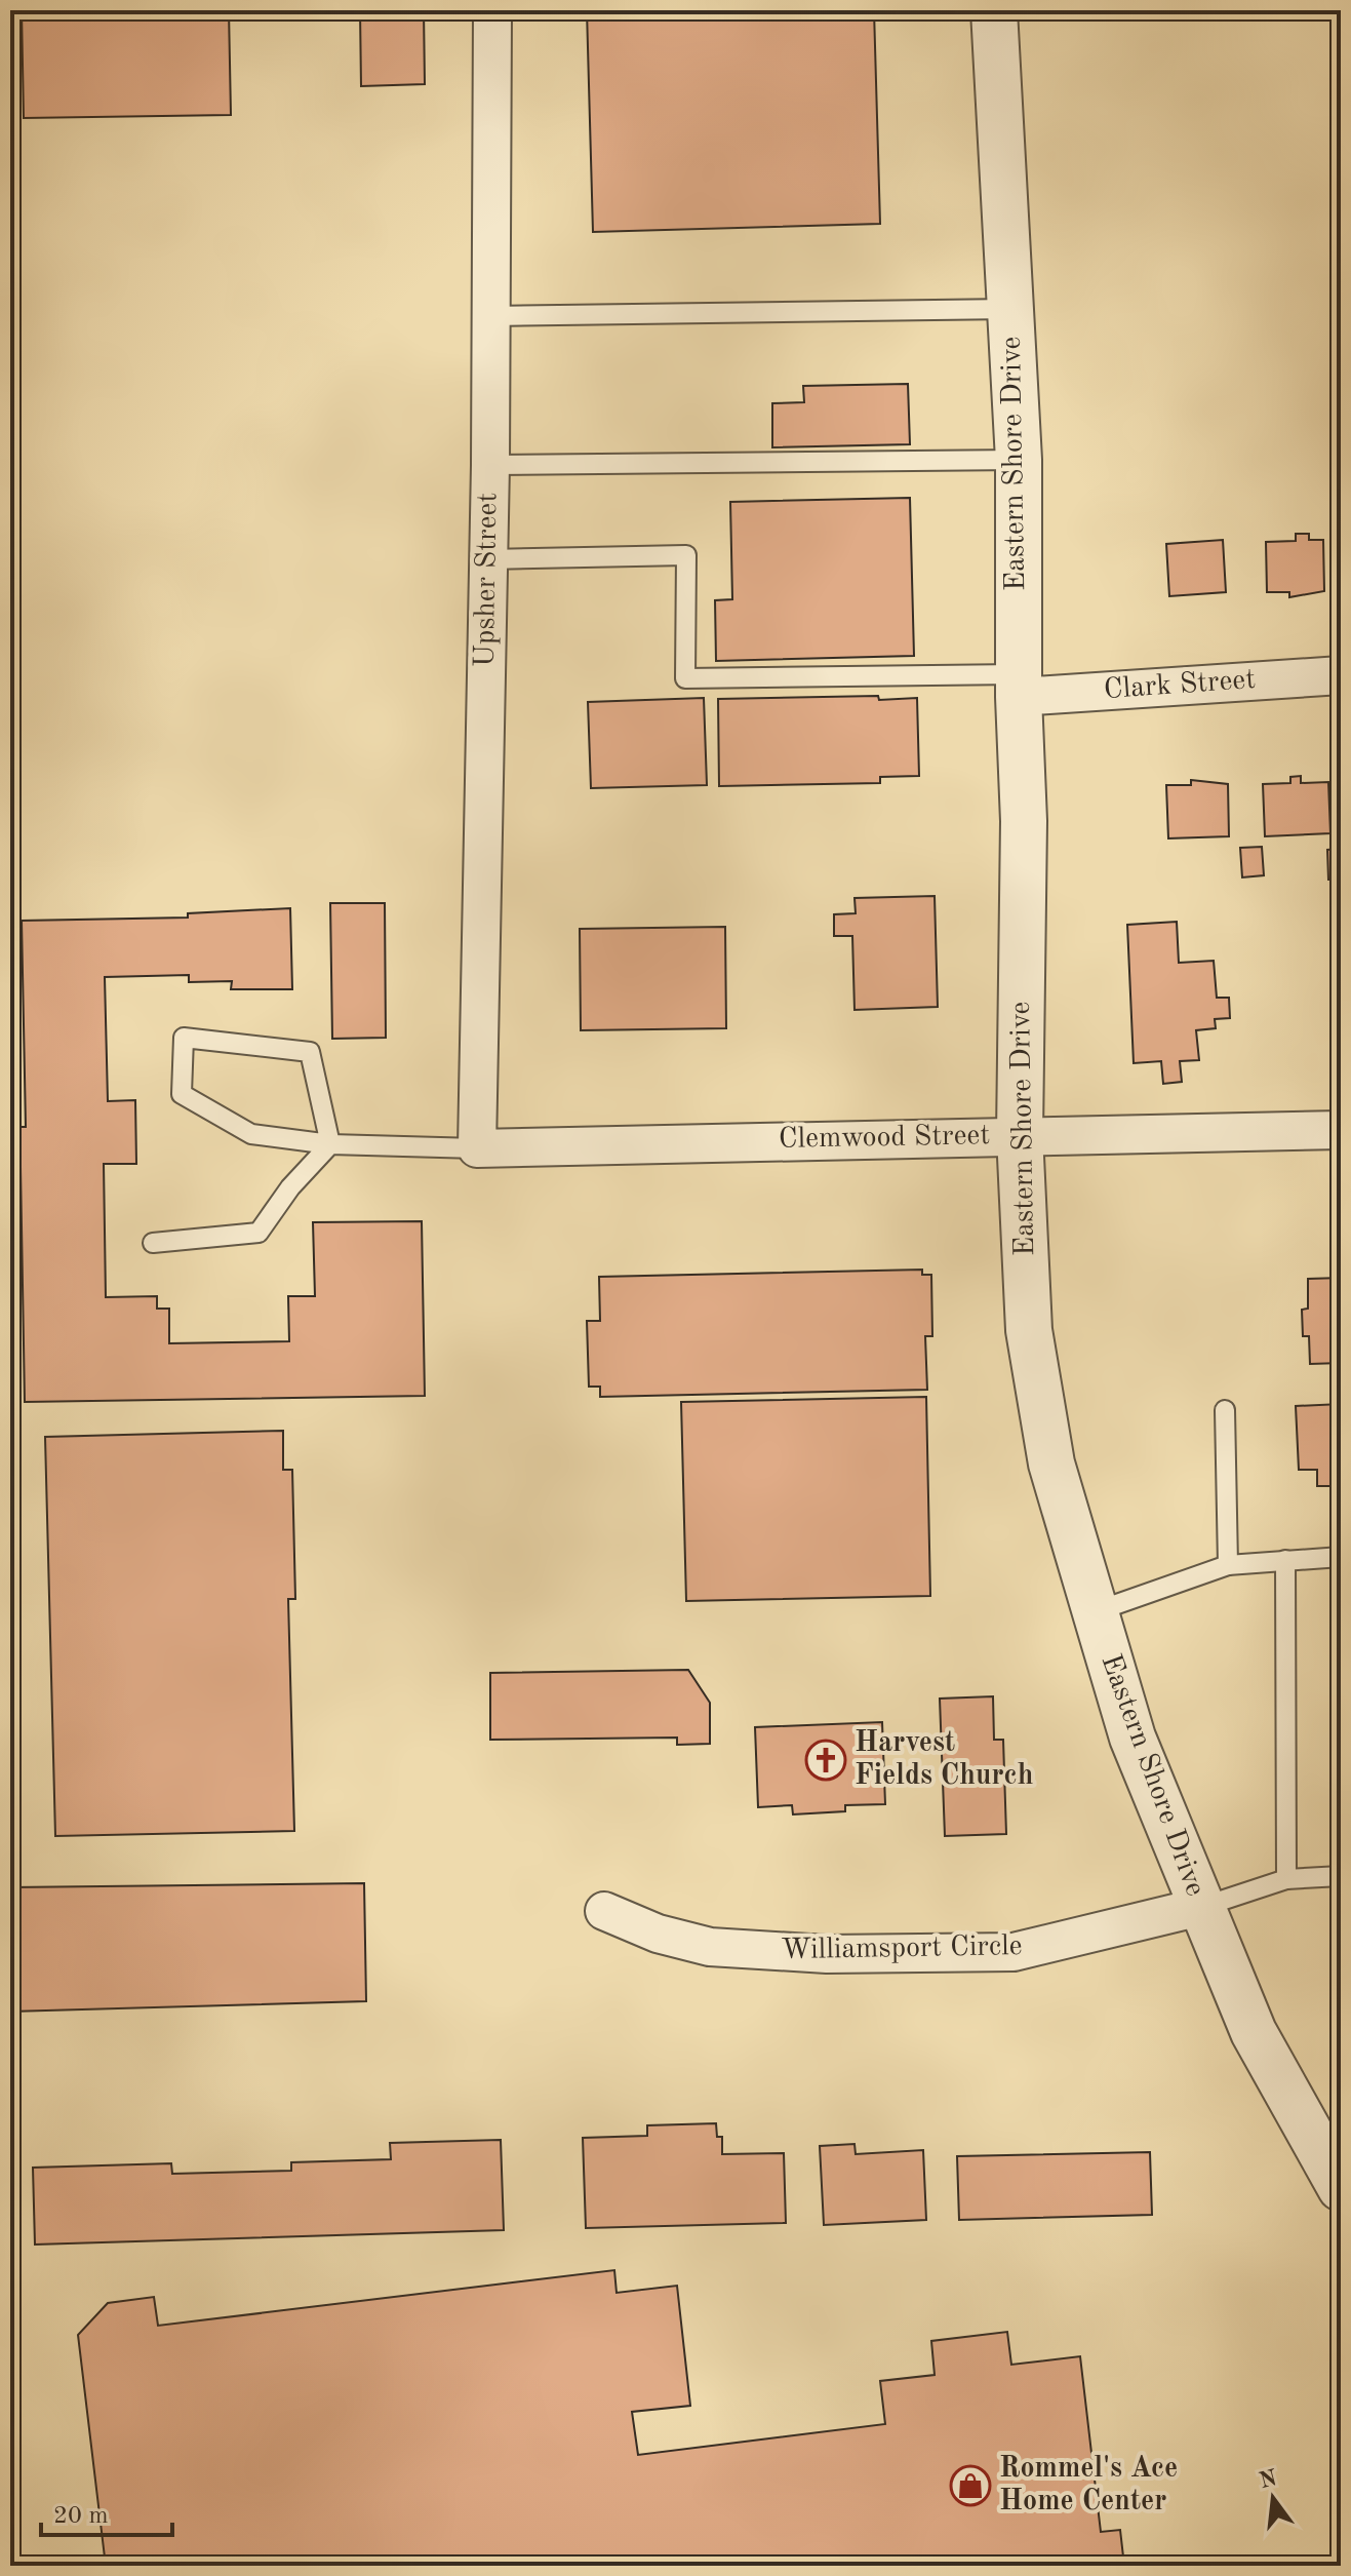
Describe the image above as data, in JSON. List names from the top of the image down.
{
  "streets": {
    "street": [
      "Eastern Shore Drive",
      "Upsher Street",
      "Clark Street",
      "Clemwood Street",
      "Williamsport Circle"
    ]
  },
  "crossings": [
    ["Eastern Shore Drive", "Clark Street"],
    ["Eastern Shore Drive", "Clemwood Street"],
    ["Eastern Shore Drive", "Williamsport Circle"],
    ["Upsher Street", "Clemwood Street"]
  ],
  "places": {
    "church": ["Harvest Fields Church"],
    "shop": ["Rommel's Ace Home Center"]
  },
  "scale_bar": "20 m",
  "north": "top"
}
